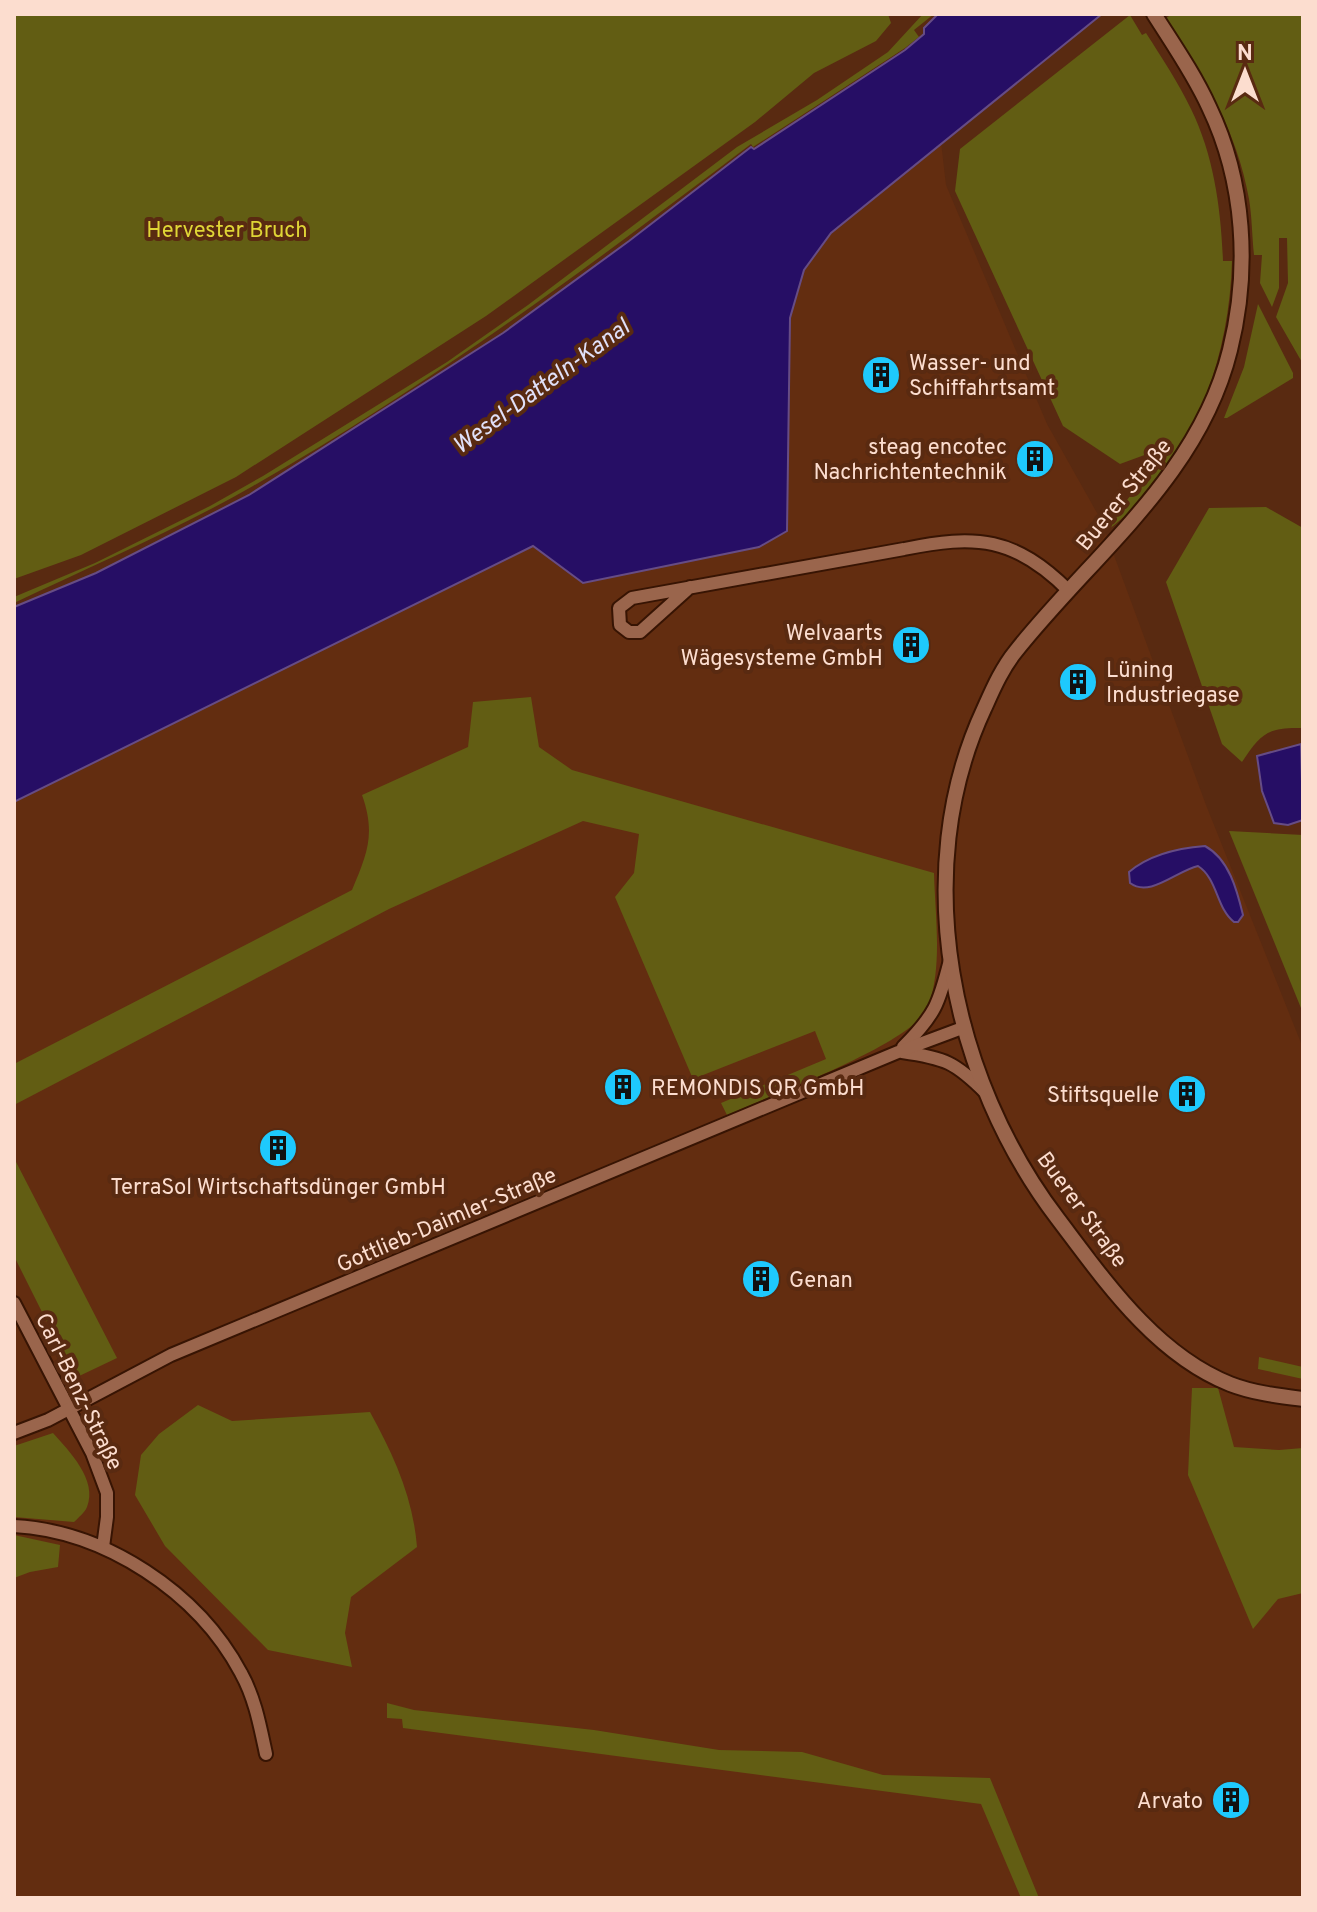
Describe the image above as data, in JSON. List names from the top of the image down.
{
  "streets": {
    "street": ["Buerer Straße", "Gottlieb-Daimler-Straße", "Carl-Benz-Straße"]
  },
  "crossings": [
    ["Buerer Straße", "Gottlieb-Daimler-Straße"],
    ["Gottlieb-Daimler-Straße", "Carl-Benz-Straße"]
  ],
  "water": ["Wesel-Datteln-Kanal"],
  "parks": ["Hervester Bruch"],
  "places": {
    "building": [
      "Wasser- und Schiffahrtsamt",
      "steag encotec Nachrichtentechnik",
      "Welvaarts Wägesysteme GmbH",
      "Lüning Industriegase",
      "REMONDIS QR GmbH",
      "Stiftsquelle",
      "TerraSol Wirtschaftsdünger GmbH",
      "Genan",
      "Arvato"
    ]
  },
  "north": "top"
}
